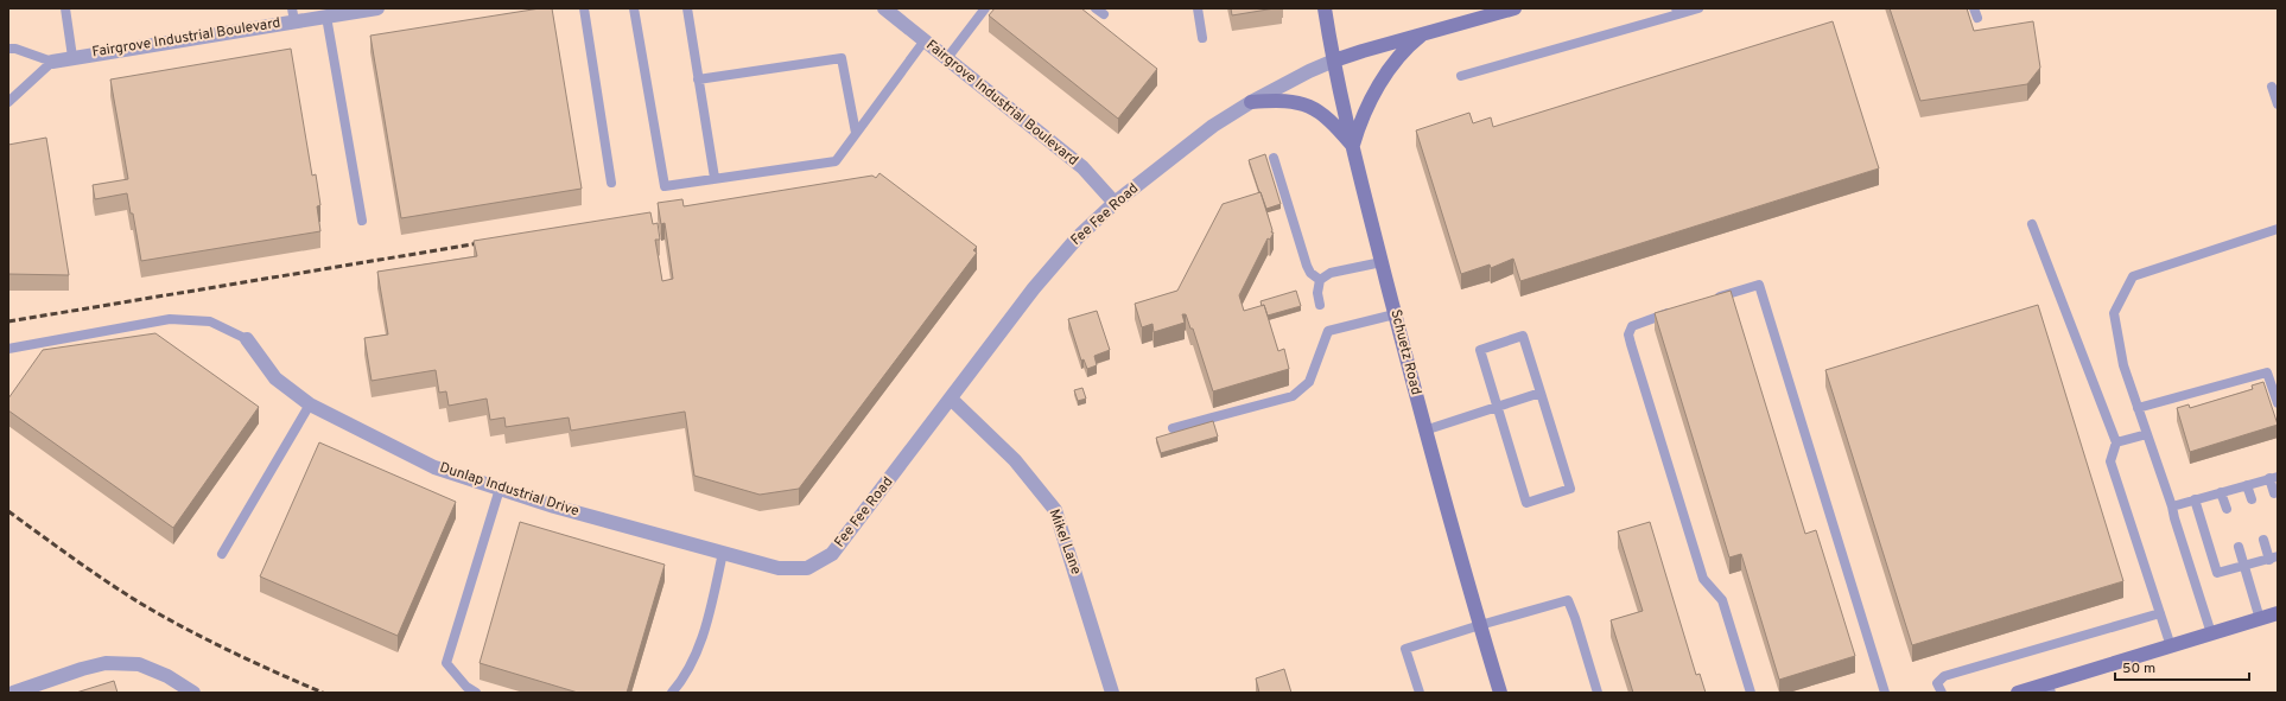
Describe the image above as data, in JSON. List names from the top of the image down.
{
  "streets": {
    "main road": ["Fee Fee Road", "Schuetz Road"],
    "street": ["Fairgrove Industrial Boulevard", "Dunlap Industrial Drive", "Mikel Lane"]
  },
  "crossings": [
    ["Fairgrove Industrial Boulevard", "Fee Fee Road"],
    ["Fee Fee Road", "Schuetz Road"],
    ["Fee Fee Road", "Dunlap Industrial Drive"],
    ["Fee Fee Road", "Mikel Lane"]
  ],
  "scale_bar": "50 m"
}
